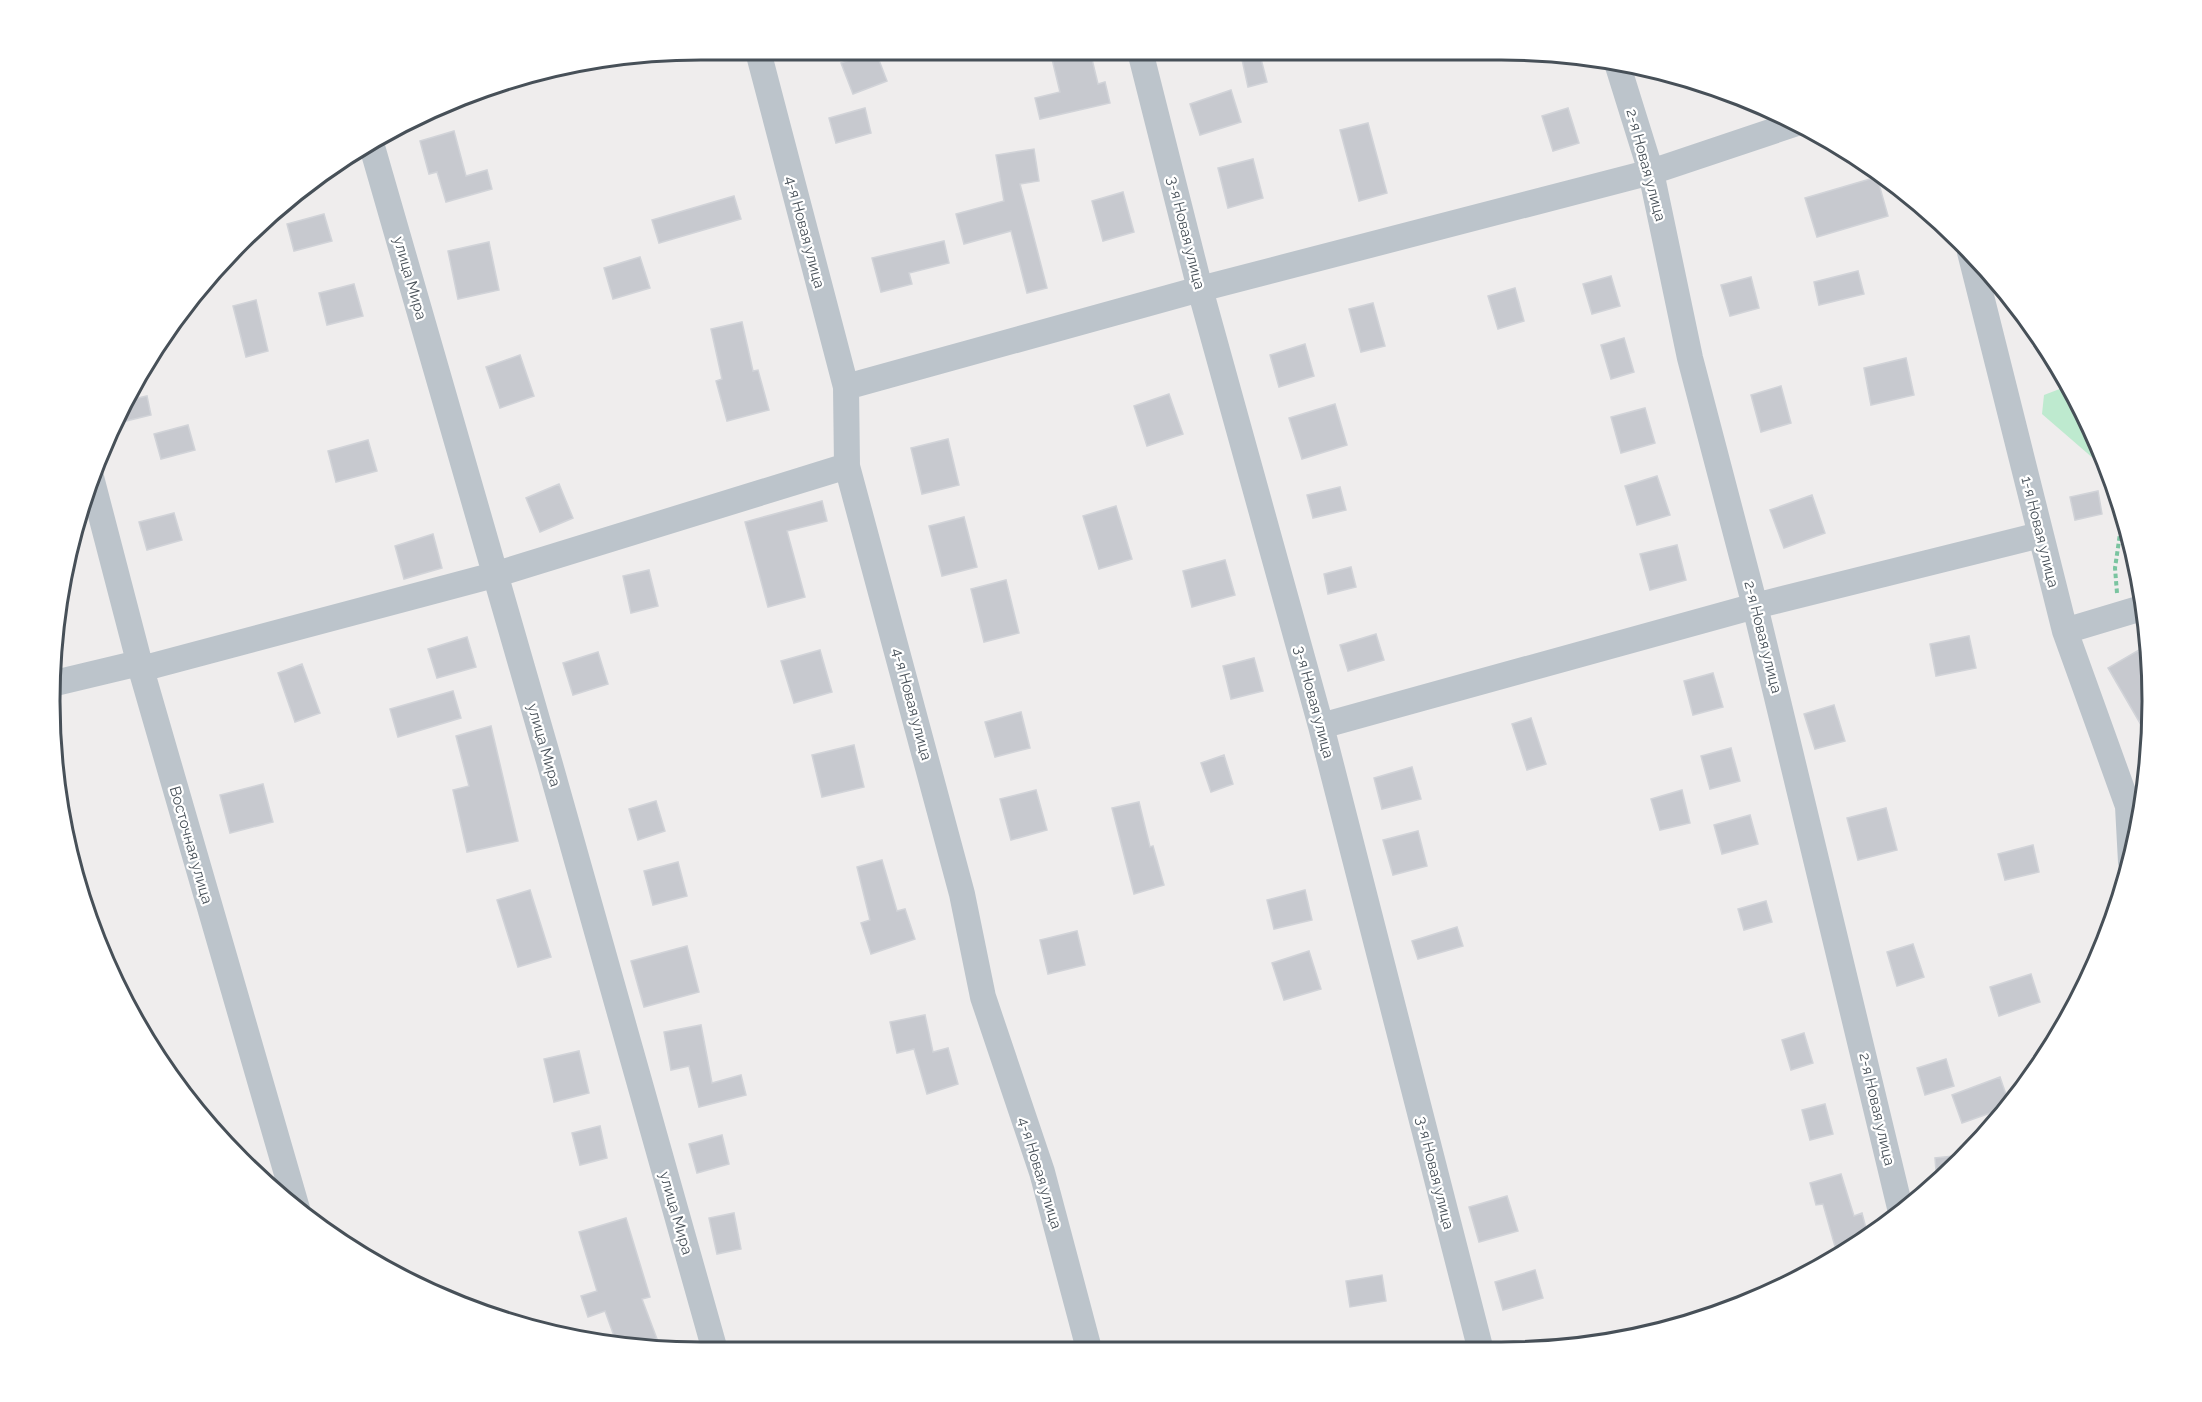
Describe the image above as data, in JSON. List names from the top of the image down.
{
  "streets": {
    "street": [
      "2-я Новая улица",
      "4-я Новая улица",
      "3-я Новая улица",
      "улица Мира",
      "1-я Новая улица",
      "Восточная улица"
    ]
  }
}
